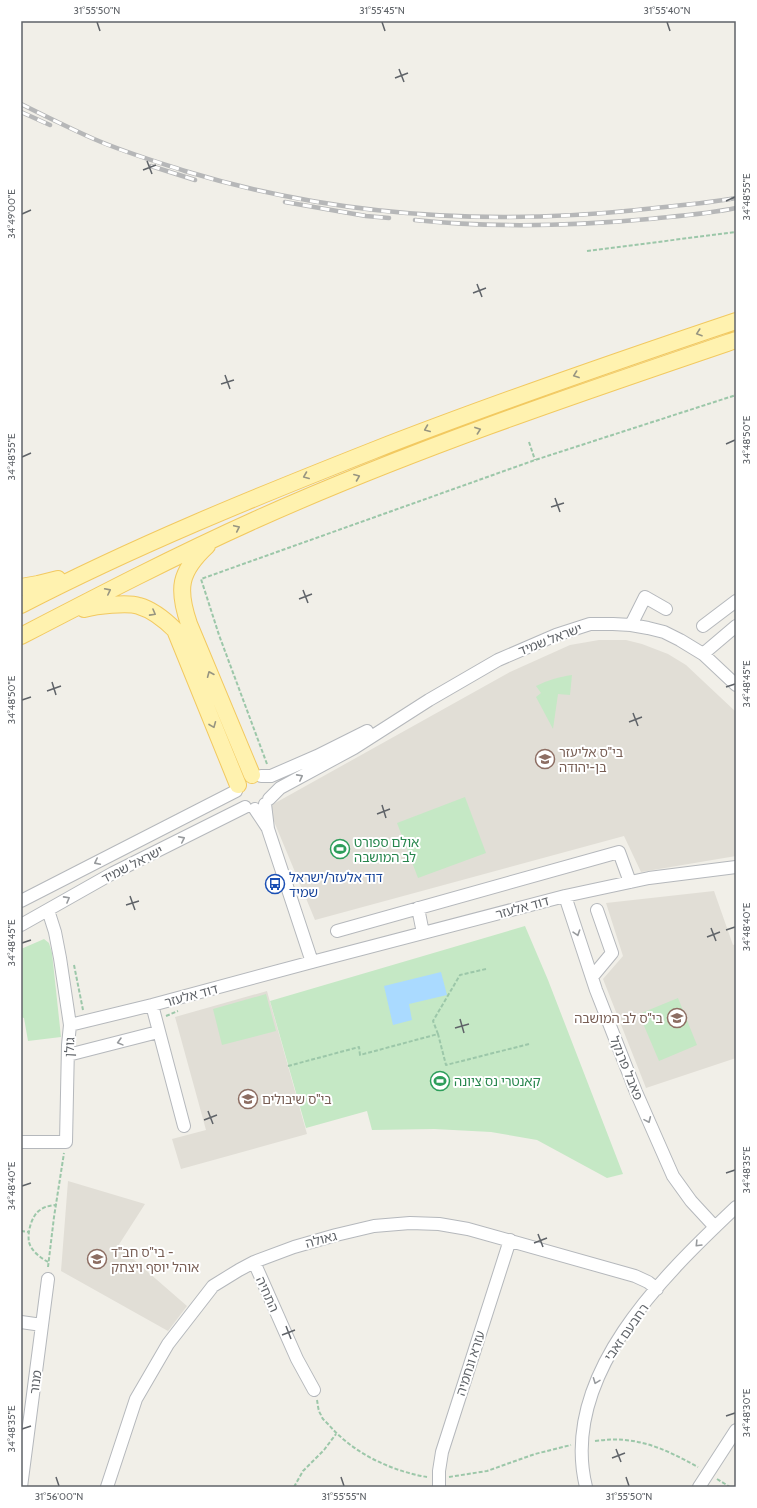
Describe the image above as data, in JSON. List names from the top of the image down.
{
  "streets": {
    "street": [
      "ישראל שמיד",
      "דוד אלעזר",
      "גולן",
      "פאבל פרנקל",
      "גאולה",
      "התחיה",
      "רחבעם זאבי",
      "עזרא ונחמיה",
      "מנור"
    ]
  },
  "crossings": [
    ["ישראל שמיד", "גולן"],
    ["דוד אלעזר", "גולן"],
    ["דוד אלעזר", "פאבל פרנקל"],
    ["פאבל פרנקל", "רחבעם זאבי"],
    ["גאולה", "התחיה"],
    ["גאולה", "רחבעם זאבי"],
    ["גאולה", "עזרא ונחמיה"]
  ],
  "one_way": ["פאבל פרנקל", "רחבעם זאבי"],
  "places": {
    "school or university": [
      "בי\"ס אליעזר בן-יהודה",
      "בי\"ס לב המושבה",
      "בי\"ס שיבולים",
      "בי\"ס חב\"ד - אוהל יוסף ויצחק"
    ],
    "sports": ["אולם ספורט לב המושבה", "קאנטרי נס ציונה"],
    "bus stop": ["דוד אלעזר/ישראל שמיד"]
  },
  "coordinates": [
    "31°55'50\"N",
    "31°55'45\"N",
    "31°55'40\"N",
    "34°48'55\"E",
    "34°49'00\"E",
    "34°48'50\"E",
    "34°48'45\"E",
    "34°48'40\"E",
    "34°48'35\"E",
    "34°48'30\"E",
    "31°56'00\"N",
    "31°55'55\"N"
  ]
}
